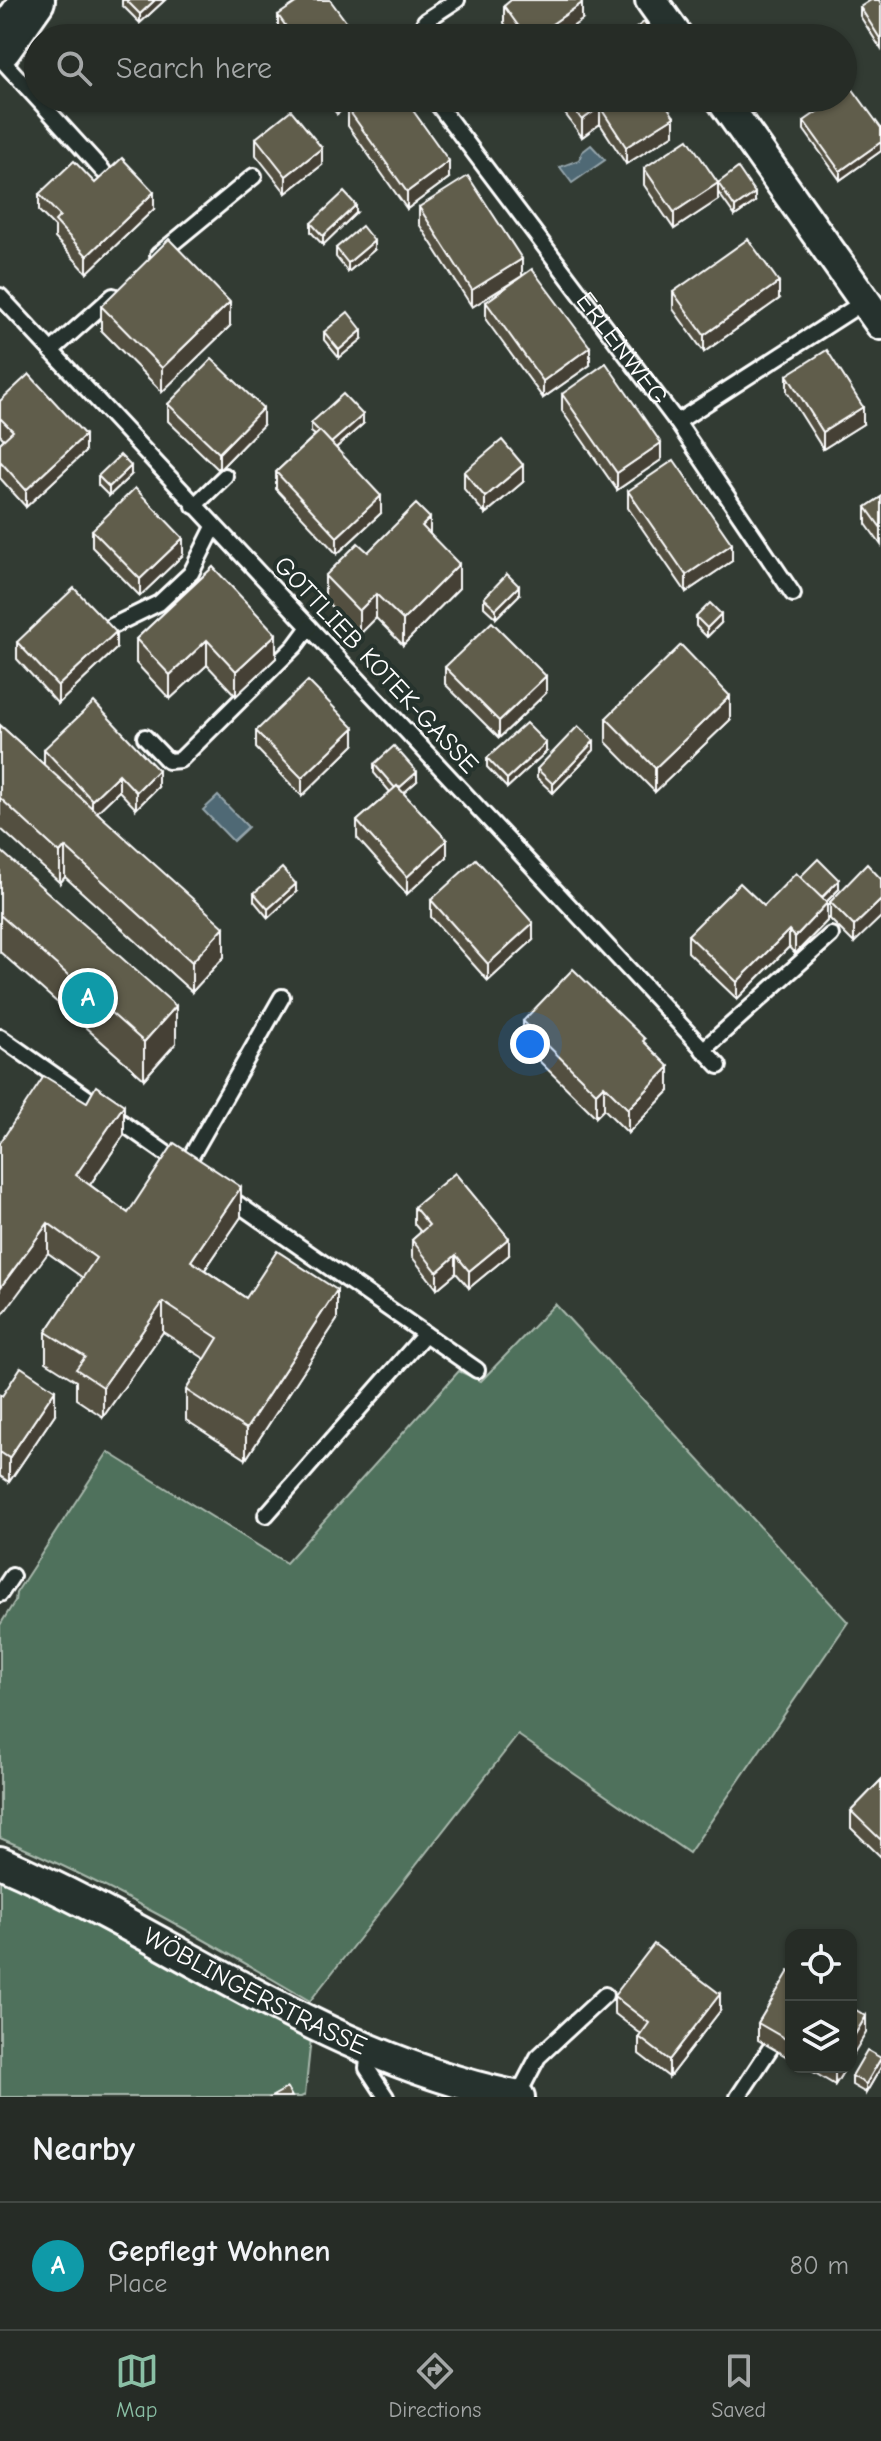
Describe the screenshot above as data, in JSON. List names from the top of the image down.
{
  "streets": {
    "street": ["ERLENWEG", "WÖBLINGERSTRASSE"],
    "lane": ["GOTTLIEB KOTEK-GASSE"]
  },
  "page": {
    "search": "Search here",
    "pins": "A",
    "heading": "Nearby",
    "list": [
      {
        "mark": "A",
        "name": "Gepflegt Wohnen",
        "note": "Place",
        "value": "80 m"
      }
    ],
    "nav": ["Map", "Directions", "Saved"]
  }
}
